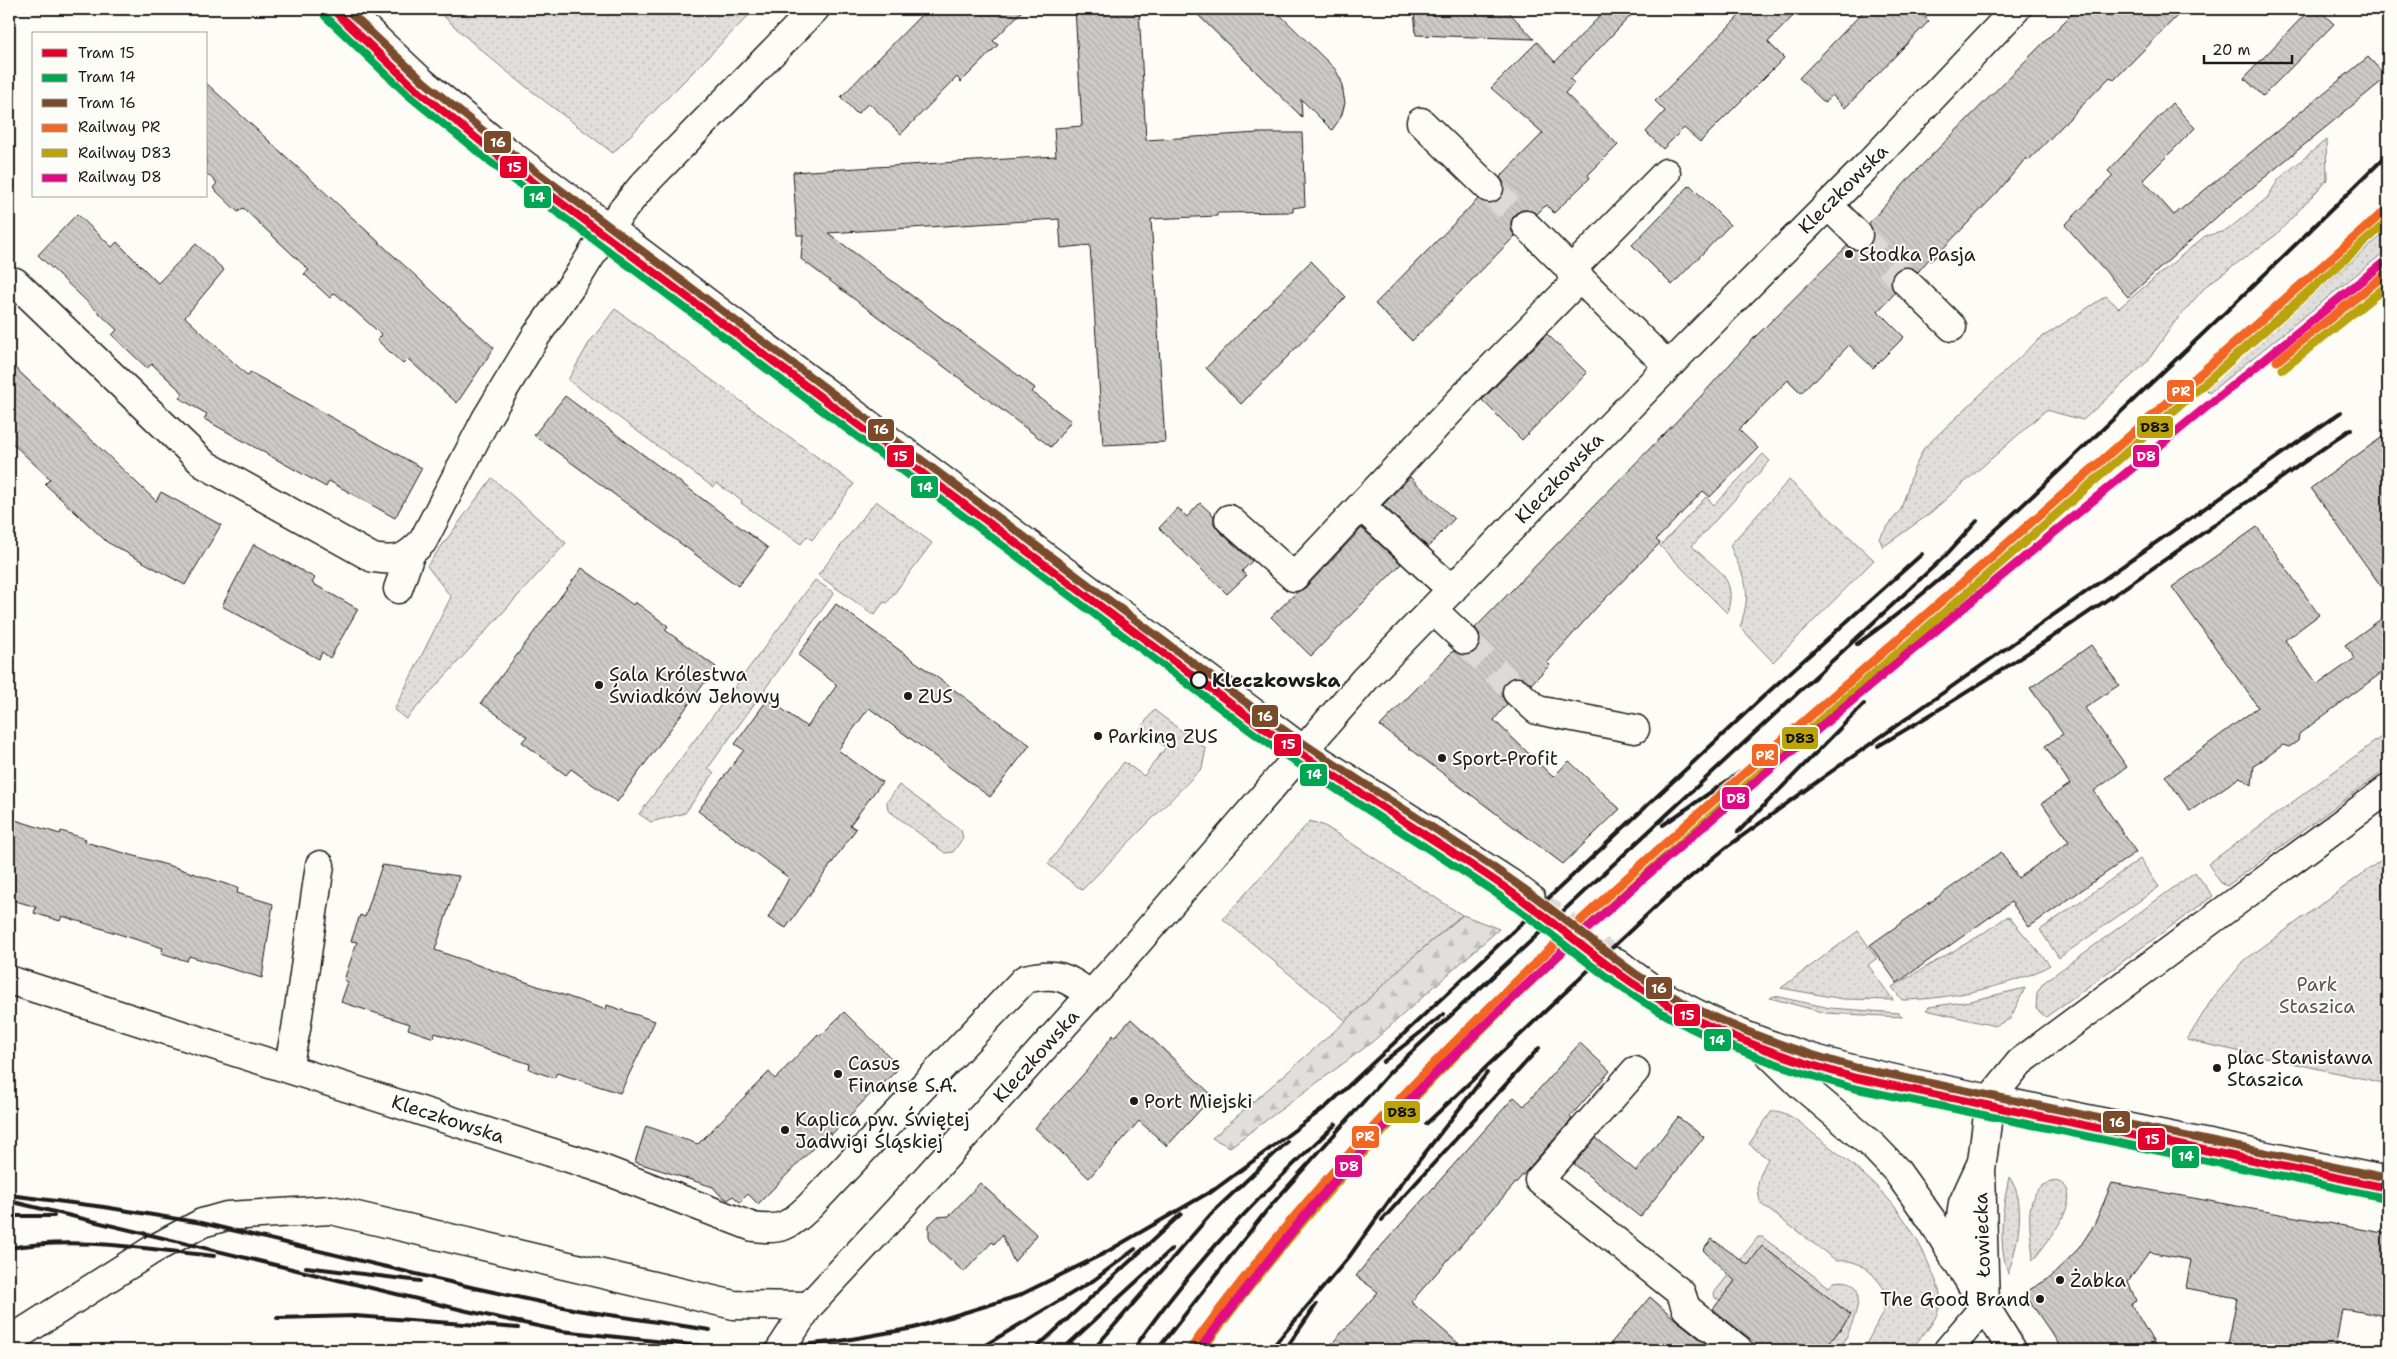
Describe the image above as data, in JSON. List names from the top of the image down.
{
  "streets": {
    "street": ["Kleczkowska", "Łowiecka"]
  },
  "parks": ["Park Staszica"],
  "places": [
    "Słodka Pasja",
    "Kleczkowska",
    "Sala Królestwa Świadków Jehowy",
    "ZUS",
    "Parking ZUS",
    "Sport-Profit",
    "plac Stanisława Staszica",
    "Casus Finanse S.A.",
    "Port Miejski",
    "Kaplica pw. Świętej Jadwigi Śląskiej",
    "Żabka",
    "The Good Brand"
  ],
  "lines": [
    "tram line 15",
    "tram line 16",
    "tram line 14",
    "rail line PR",
    "rail line D83",
    "rail line D8"
  ],
  "legend": [
    "Tram 15",
    "Tram 14",
    "Tram 16",
    "Railway PR",
    "Railway D83",
    "Railway D8"
  ],
  "scale_bar": "20 m"
}
